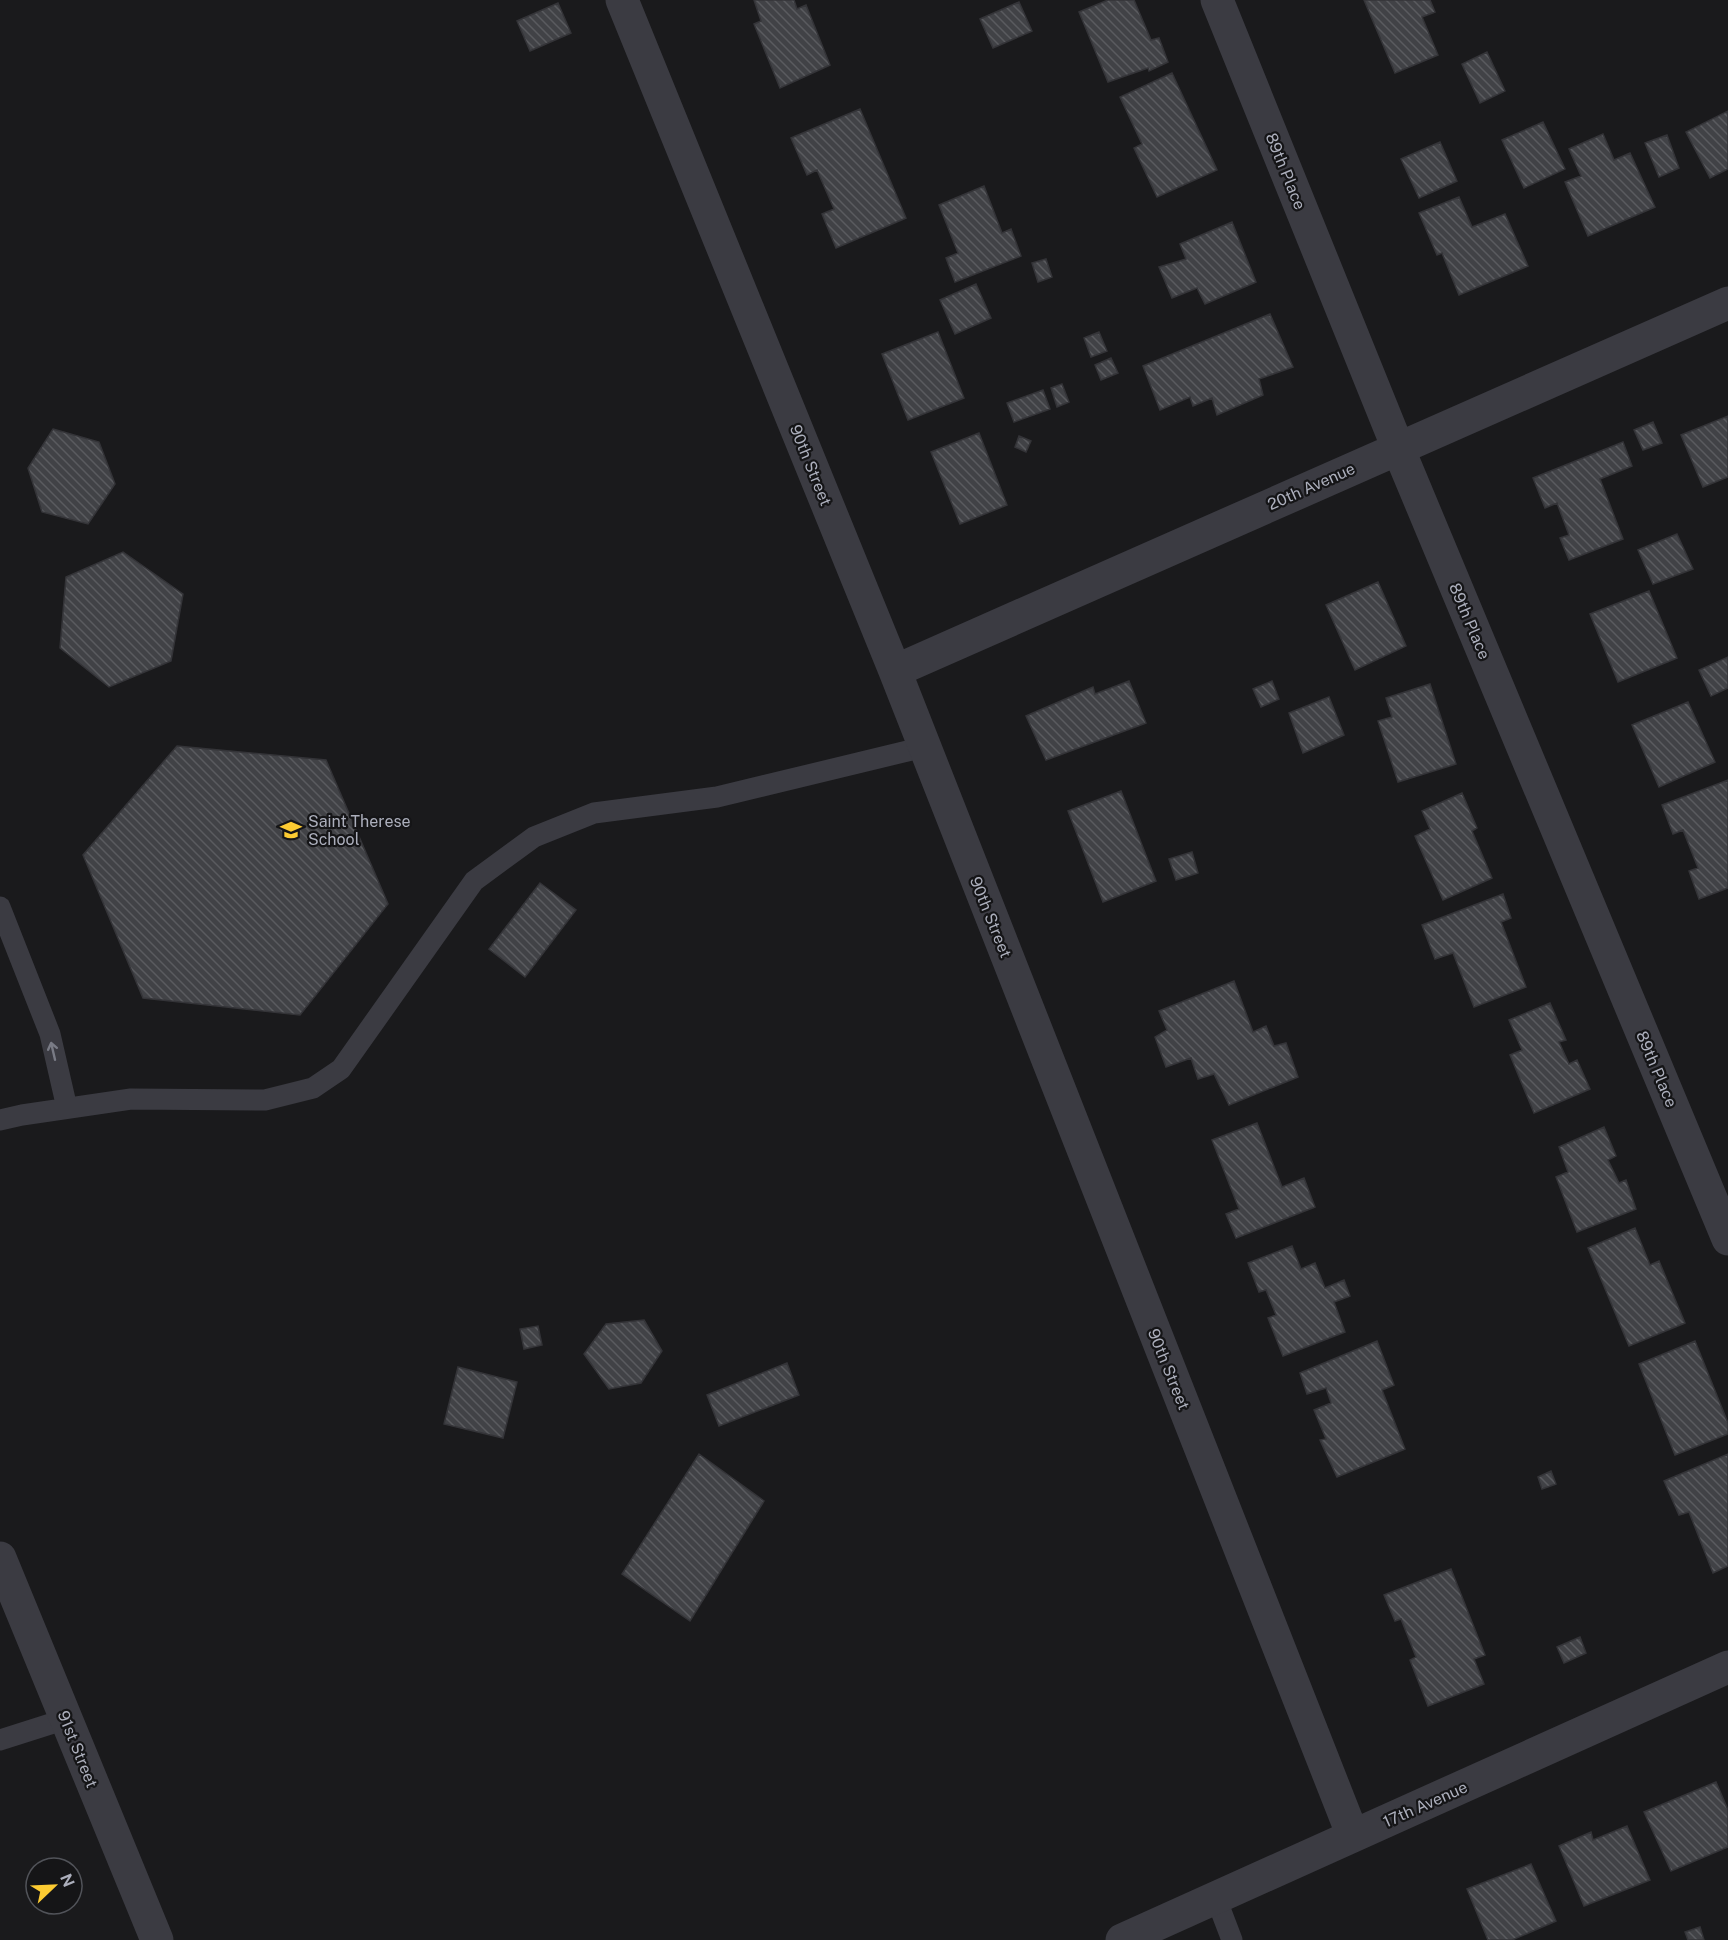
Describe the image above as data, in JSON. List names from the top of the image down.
{
  "streets": {
    "street": [
      "89th Place",
      "90th Street",
      "20th Avenue",
      "91st Street",
      "17th Avenue"
    ]
  },
  "crossings": [
    ["89th Place", "20th Avenue"],
    ["90th Street", "20th Avenue"],
    ["90th Street", "17th Avenue"]
  ],
  "places": {
    "school or university": ["Saint Therese School"]
  },
  "north": "top right"
}
